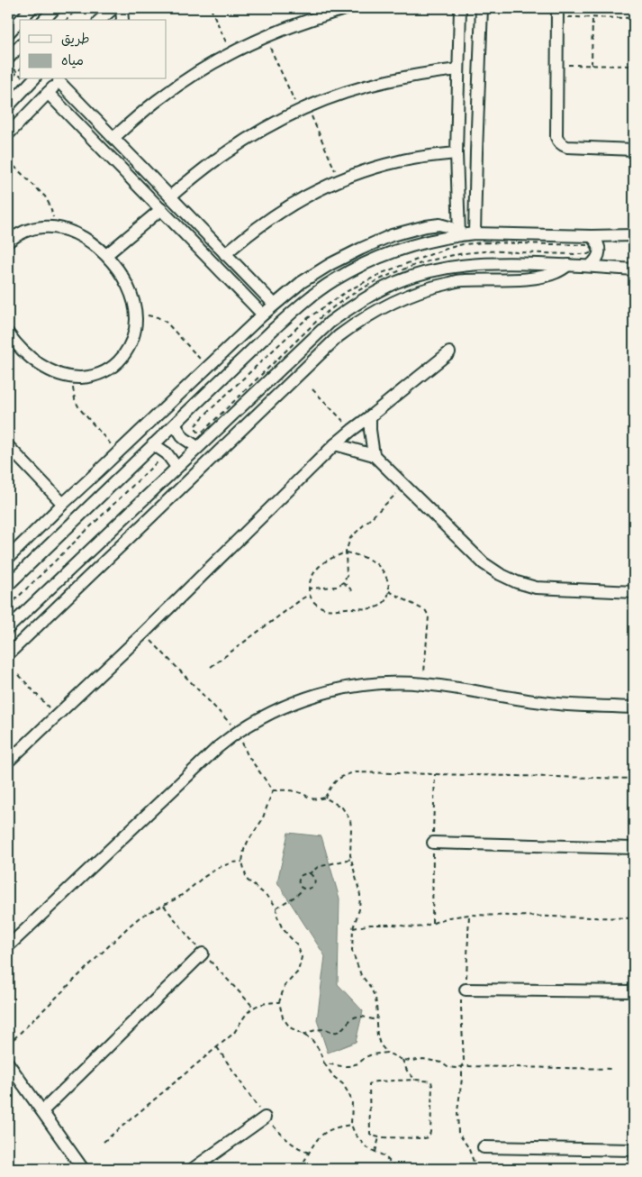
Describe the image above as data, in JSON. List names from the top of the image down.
{
  "legend": ["طريق", "مياه"]
}
